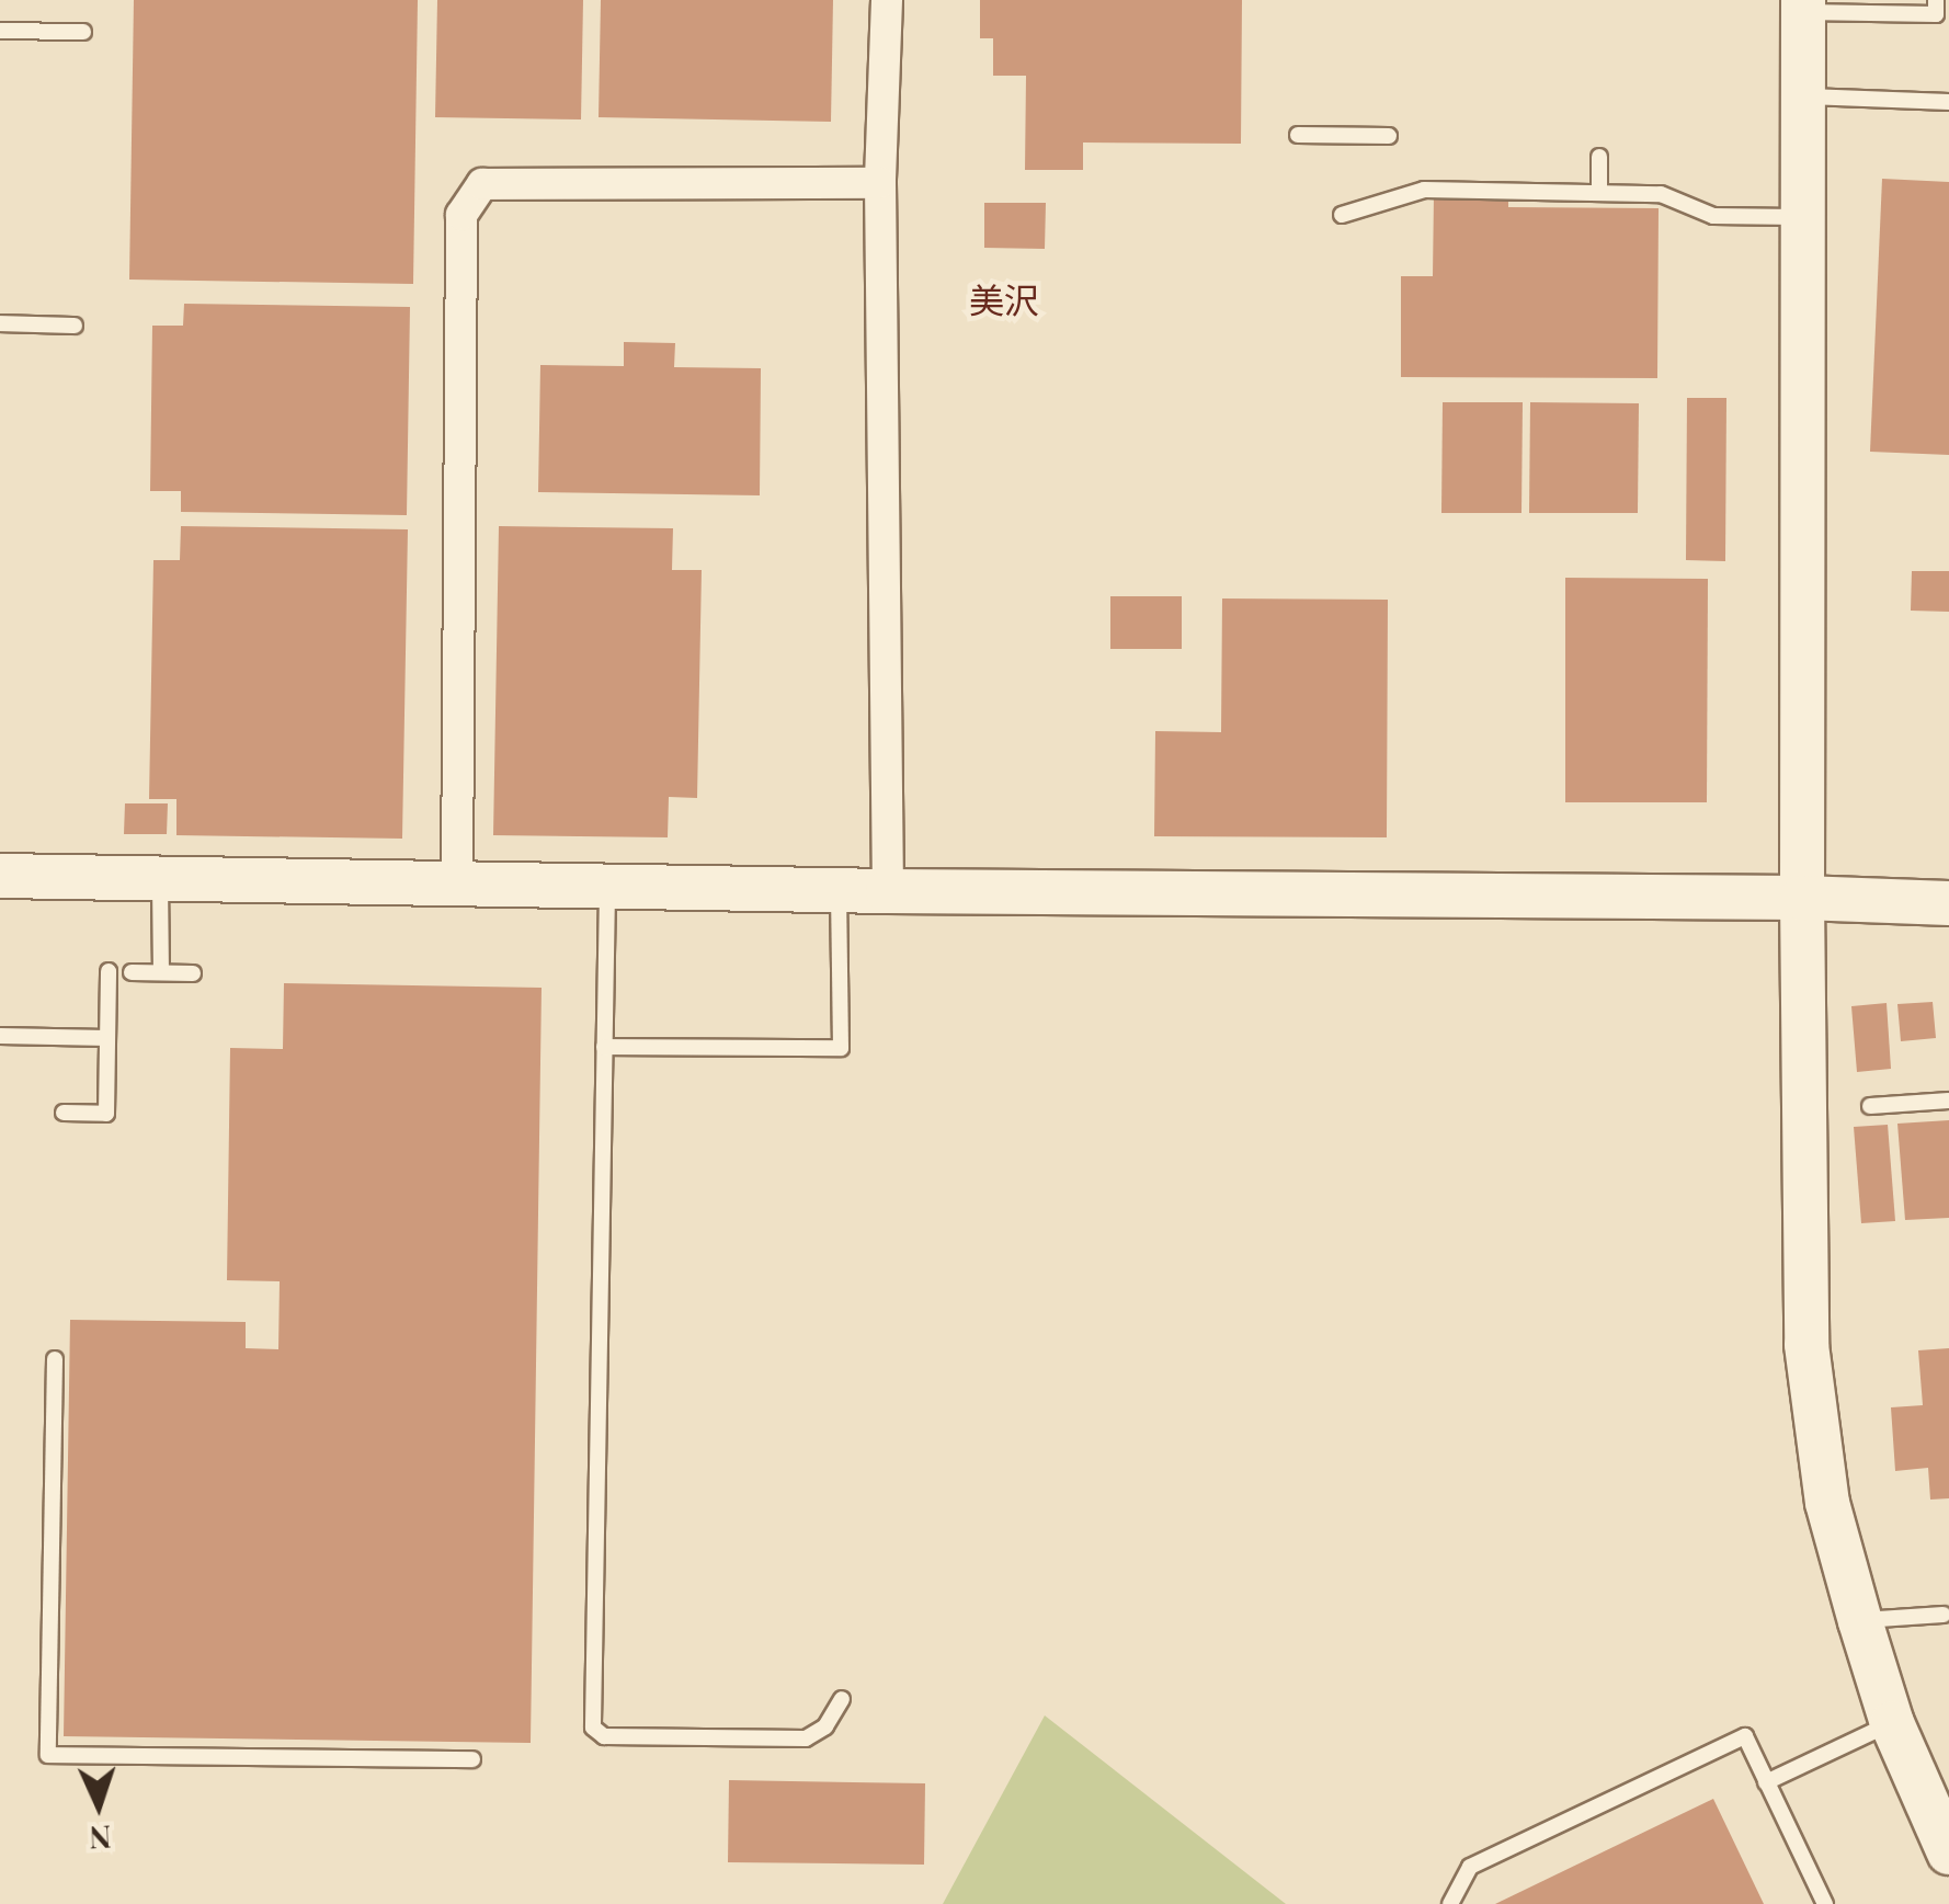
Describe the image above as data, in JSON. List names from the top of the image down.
{
  "districts": ["美沢"],
  "north": "bottom"
}
